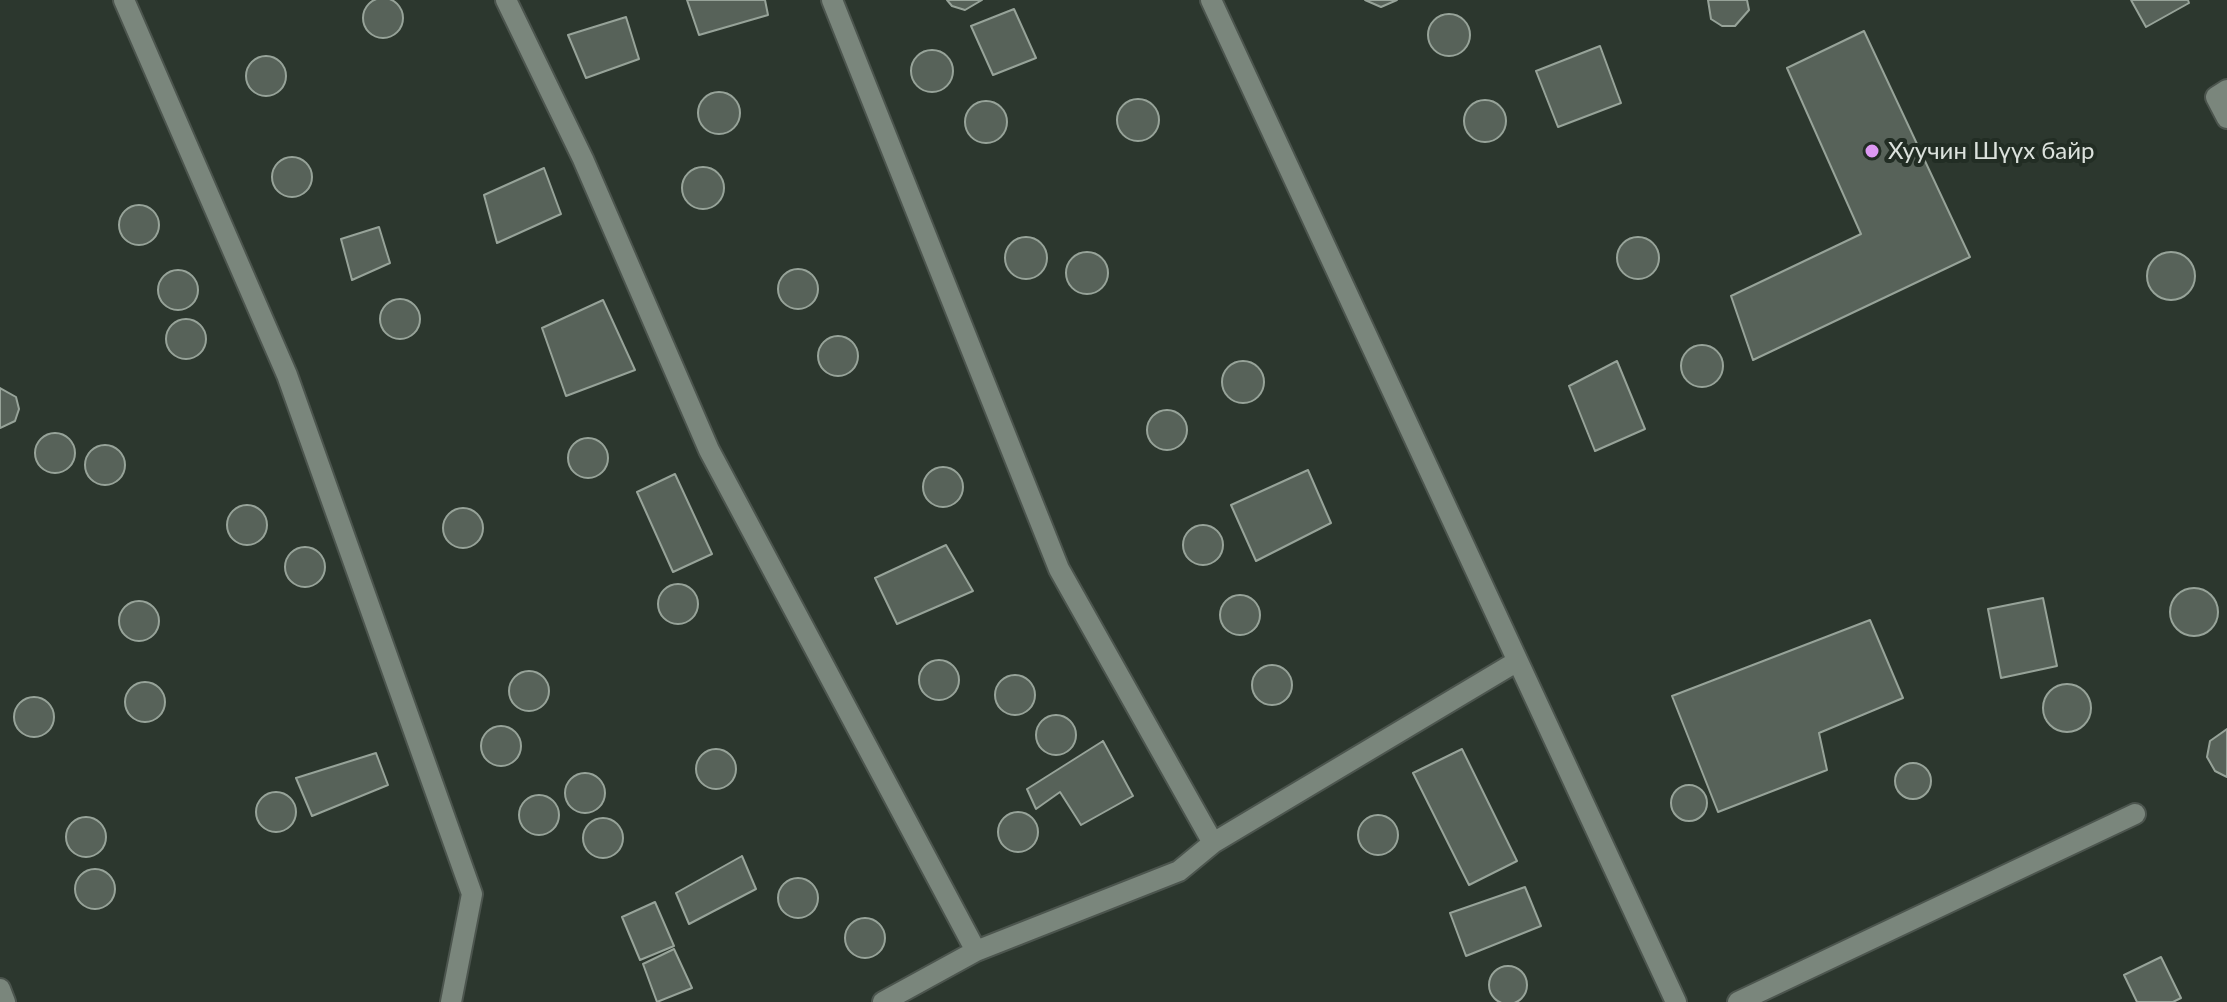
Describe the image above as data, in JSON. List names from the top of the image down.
{
  "places": ["Хуучин Шүүх байр"]
}
